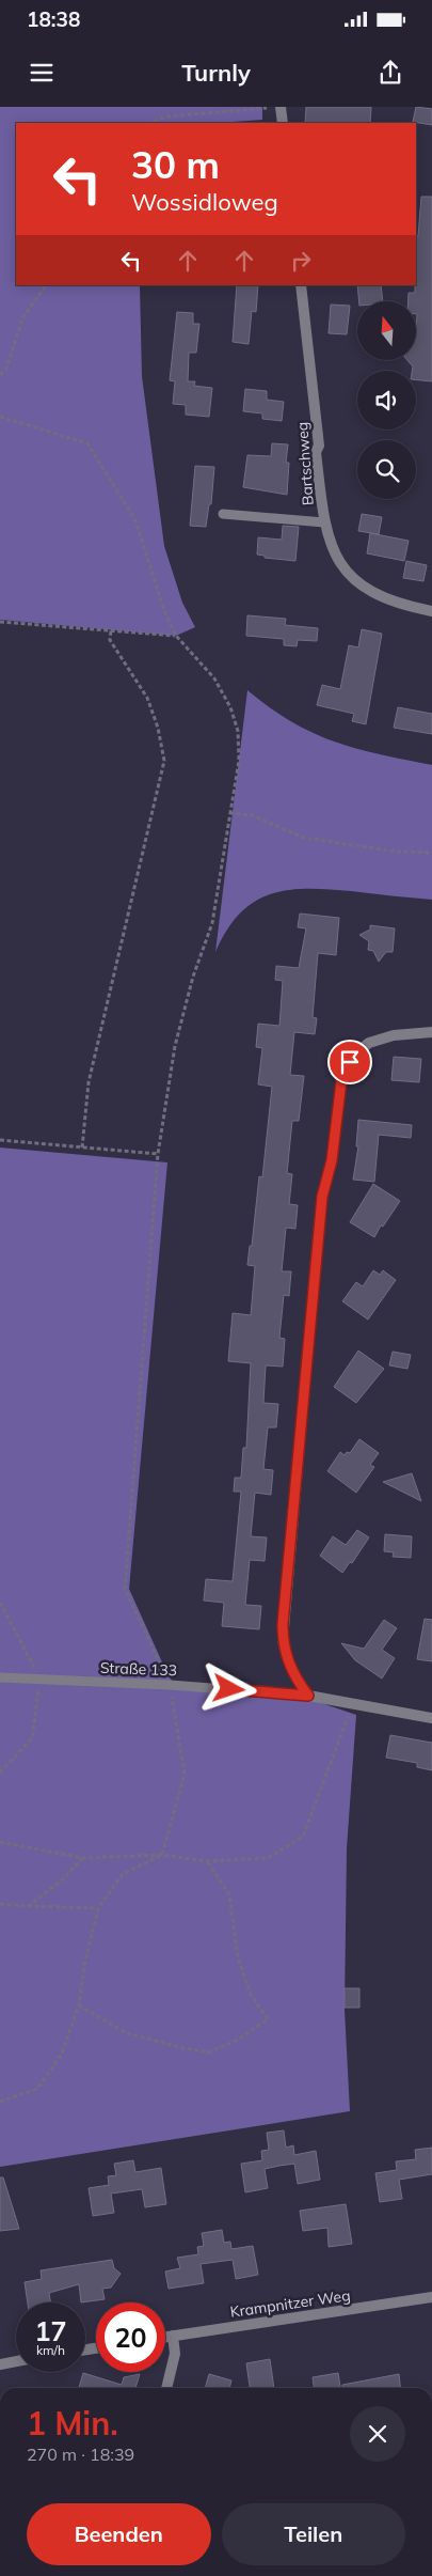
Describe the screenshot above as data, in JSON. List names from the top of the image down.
{
  "streets": {
    "street": ["Bartschweg", "Krampnitzer Weg"],
    "lane": ["Straße 133"]
  },
  "north": "top",
  "page": {
    "status": "18:38",
    "header": "Turnly",
    "turn": ["30 m", "Wossidloweg"],
    "speed": "17 km/h",
    "limit": "20",
    "heading": ["1 Min.", "270 m · 18:39"],
    "buttons": ["Beenden", "Teilen"]
  }
}
